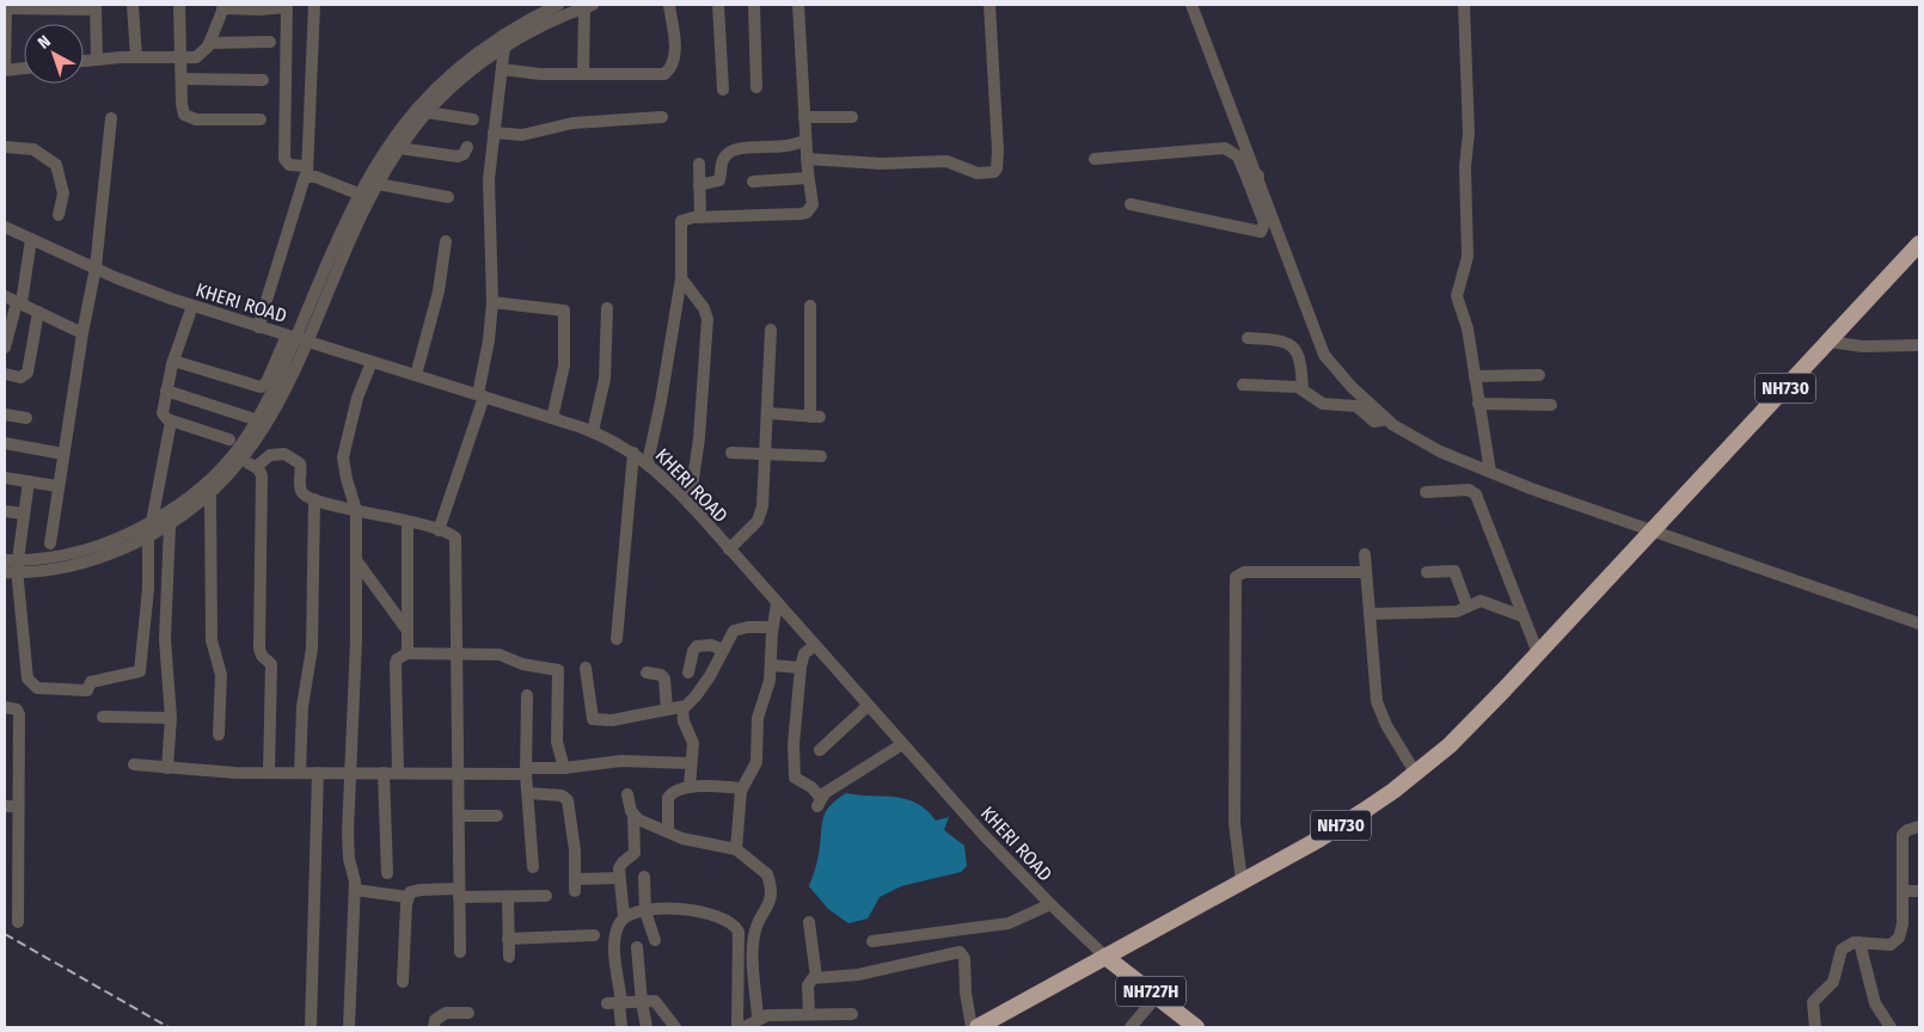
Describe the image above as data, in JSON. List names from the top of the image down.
{
  "streets": {
    "highway": ["NH730", "NH727H"],
    "street": ["KHERI ROAD"]
  },
  "crossings": [
    ["KHERI ROAD", "NH730"],
    ["KHERI ROAD", "NH727H"],
    ["NH730", "NH727H"]
  ],
  "north": "top left"
}
